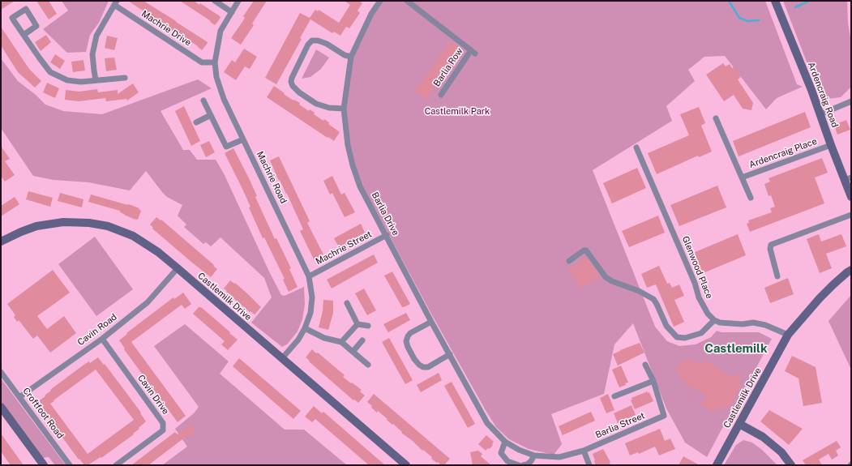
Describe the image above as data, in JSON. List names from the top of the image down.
{
  "streets": {
    "street": [
      "Machrie Drive",
      "Barlia Row",
      "Ardencraig Road",
      "Ardencraig Place",
      "Machrie Road",
      "Barlia Drive",
      "Machrie Street",
      "Glenwood Place",
      "Castlemilk Drive",
      "Cavin Road",
      "Cavin Drive",
      "Croftfoot Road",
      "Barlia Street"
    ]
  },
  "crossings": [
    ["Machrie Drive", "Machrie Road"],
    ["Ardencraig Road", "Ardencraig Place"],
    ["Machrie Road", "Machrie Street"],
    ["Machrie Road", "Castlemilk Drive"],
    ["Barlia Drive", "Machrie Street"],
    ["Barlia Drive", "Barlia Street"],
    ["Castlemilk Drive", "Cavin Road"],
    ["Cavin Road", "Cavin Drive"],
    ["Cavin Road", "Croftfoot Road"]
  ],
  "districts": ["Castlemilk"],
  "parks": ["Castlemilk Park"]
}
